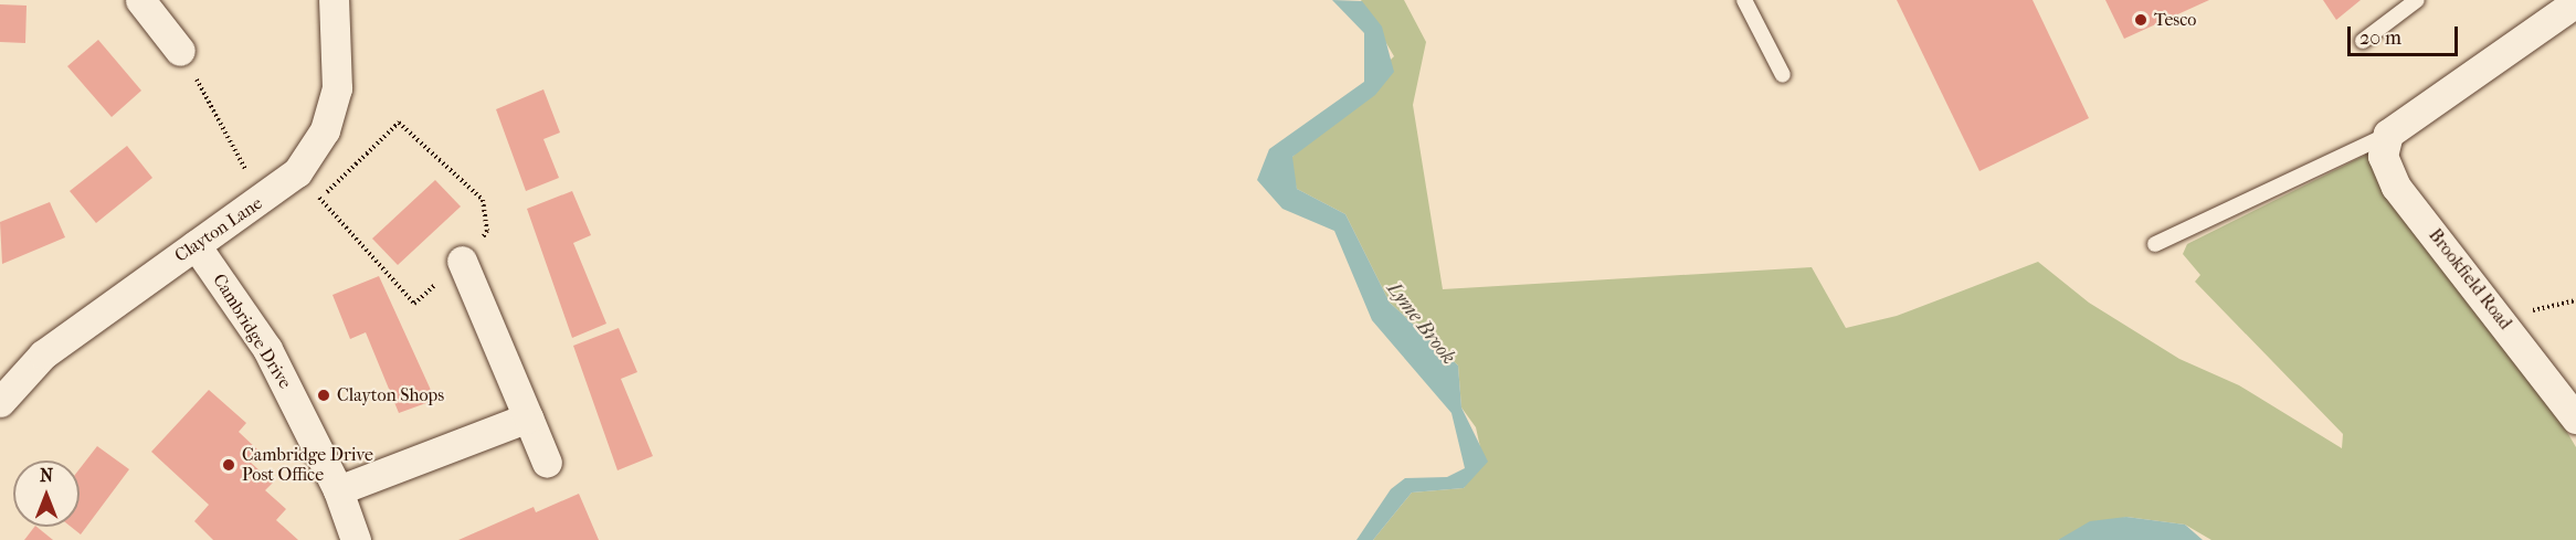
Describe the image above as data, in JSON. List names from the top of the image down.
{
  "streets": {
    "street": ["Clayton Lane", "Brookfield Road", "Cambridge Drive"]
  },
  "crossings": [
    ["Clayton Lane", "Cambridge Drive"]
  ],
  "water": ["Lyme Brook"],
  "places": ["Tesco", "Clayton Shops", "Cambridge Drive Post Office"],
  "scale_bar": "20 m",
  "north": "top"
}
